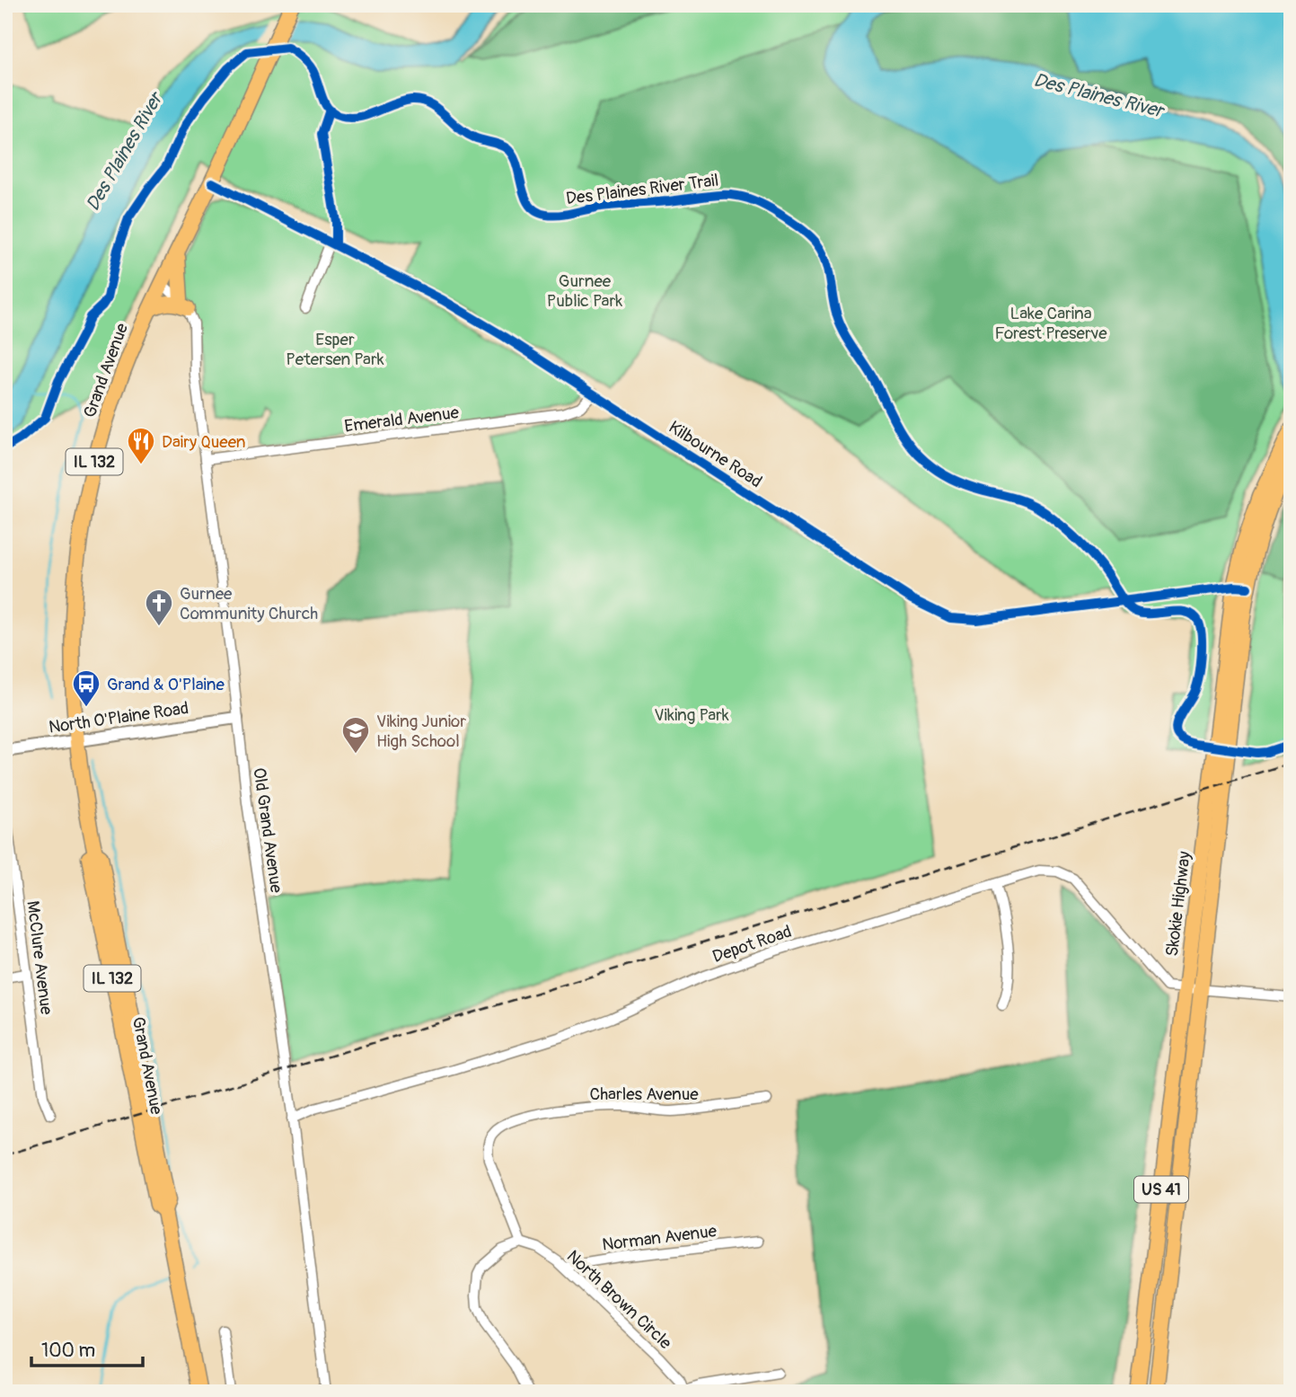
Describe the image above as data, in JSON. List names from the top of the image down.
{
  "streets": {
    "main road": [
      "Grand Avenue",
      "IL 132",
      "Skokie Highway",
      "US 41"
    ],
    "street": [
      "Emerald Avenue",
      "Kilbourne Road",
      "North O'Plaine Road",
      "Old Grand Avenue",
      "Depot Road",
      "McClure Avenue",
      "Charles Avenue",
      "Norman Avenue",
      "North Brown Circle"
    ],
    "cycle path": ["Des Plaines River Trail"]
  },
  "crossings": [
    ["Grand Avenue", "Kilbourne Road"],
    ["Grand Avenue", "North O'Plaine Road"],
    ["Emerald Avenue", "Kilbourne Road"],
    ["Emerald Avenue", "Old Grand Avenue"],
    ["Kilbourne Road", "Skokie Highway"],
    ["North O'Plaine Road", "Old Grand Avenue"],
    ["Old Grand Avenue", "Depot Road"],
    ["Skokie Highway", "Depot Road"],
    ["Charles Avenue", "North Brown Circle"],
    ["Norman Avenue", "North Brown Circle"]
  ],
  "water": ["Des Plaines River"],
  "parks": [
    "Gurnee Public Park",
    "Lake Carina Forest Preserve",
    "Esper Petersen Park",
    "Viking Park"
  ],
  "places": {
    "restaurant": ["Dairy Queen"],
    "church": ["Gurnee Community Church"],
    "bus stop": ["Grand & O'Plaine"],
    "school or university": ["Viking Junior High School"]
  },
  "scale_bar": "100 m"
}
